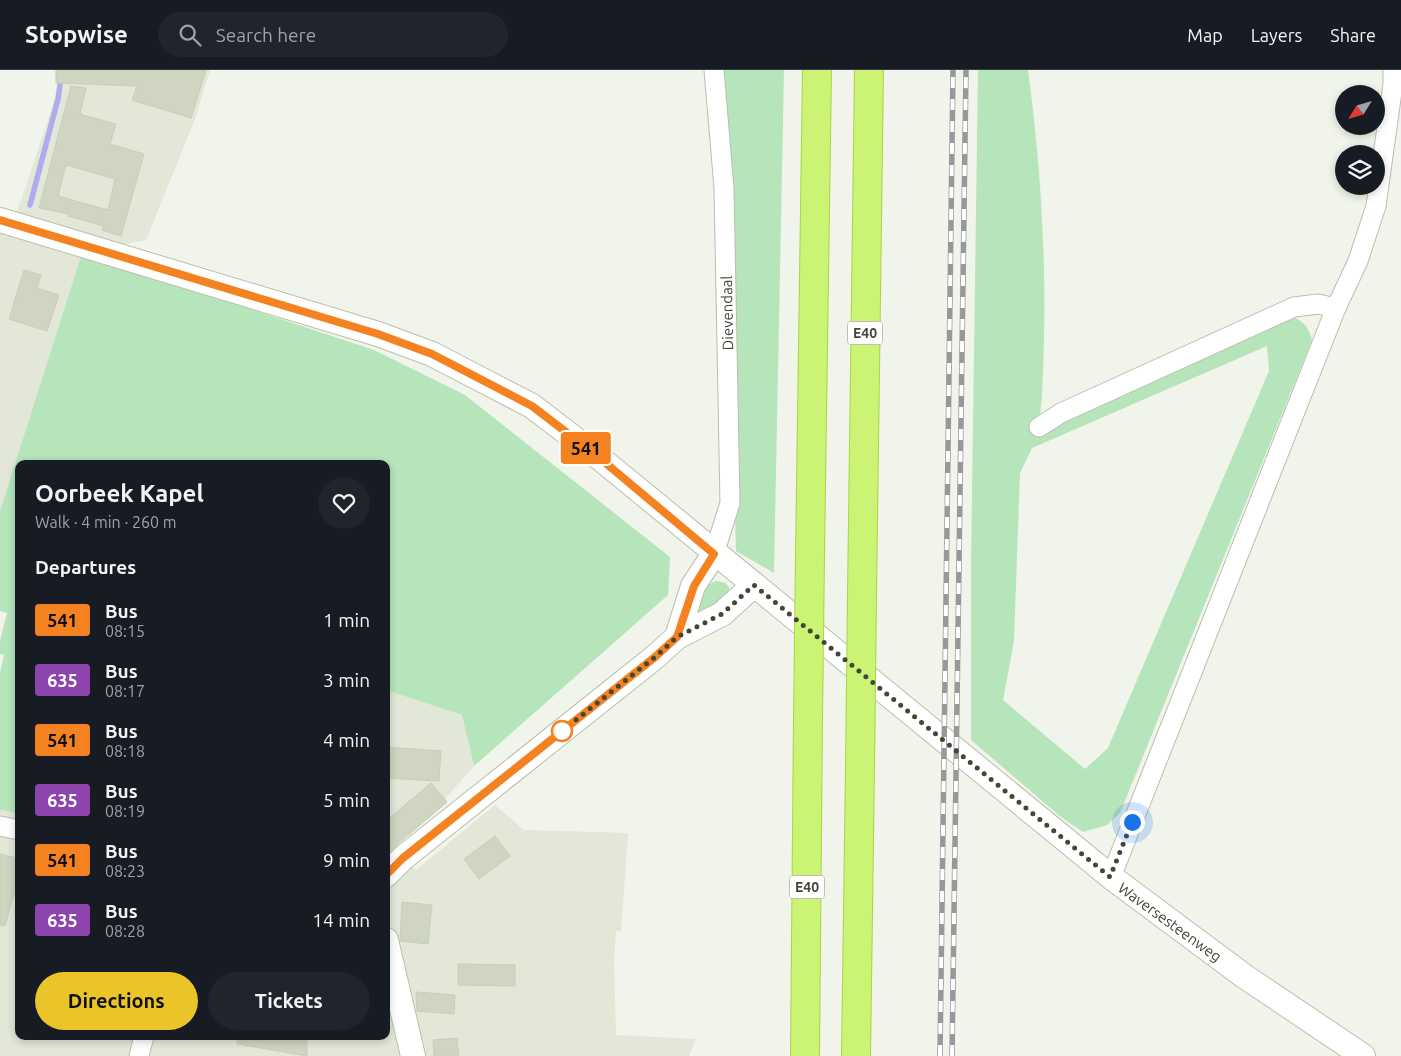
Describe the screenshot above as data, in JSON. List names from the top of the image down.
{
  "streets": {
    "highway": ["E40"],
    "street": ["Dievendaal", "Waversesteenweg"]
  },
  "crossings": [
    ["Dievendaal", "Waversesteenweg"]
  ],
  "lines": ["bus line 541"],
  "north": "bottom left",
  "page": {
    "header": "Stopwise",
    "search": "Search here",
    "nav": ["Map", "Layers", "Share"],
    "on_map": "541",
    "heading": [
      ["Oorbeek Kapel", "Walk · 4 min · 260 m"],
      "Departures"
    ],
    "list": [
      {
        "mark": "541",
        "name": "Bus",
        "note": "08:15",
        "value": "1 min"
      },
      {
        "mark": "635",
        "name": "Bus",
        "note": "08:17",
        "value": "3 min"
      },
      {
        "mark": "541",
        "name": "Bus",
        "note": "08:18",
        "value": "4 min"
      },
      {
        "mark": "635",
        "name": "Bus",
        "note": "08:19",
        "value": "5 min"
      },
      {
        "mark": "541",
        "name": "Bus",
        "note": "08:23",
        "value": "9 min"
      },
      {
        "mark": "635",
        "name": "Bus",
        "note": "08:28",
        "value": "14 min"
      }
    ],
    "buttons": ["Directions", "Tickets"]
  }
}
